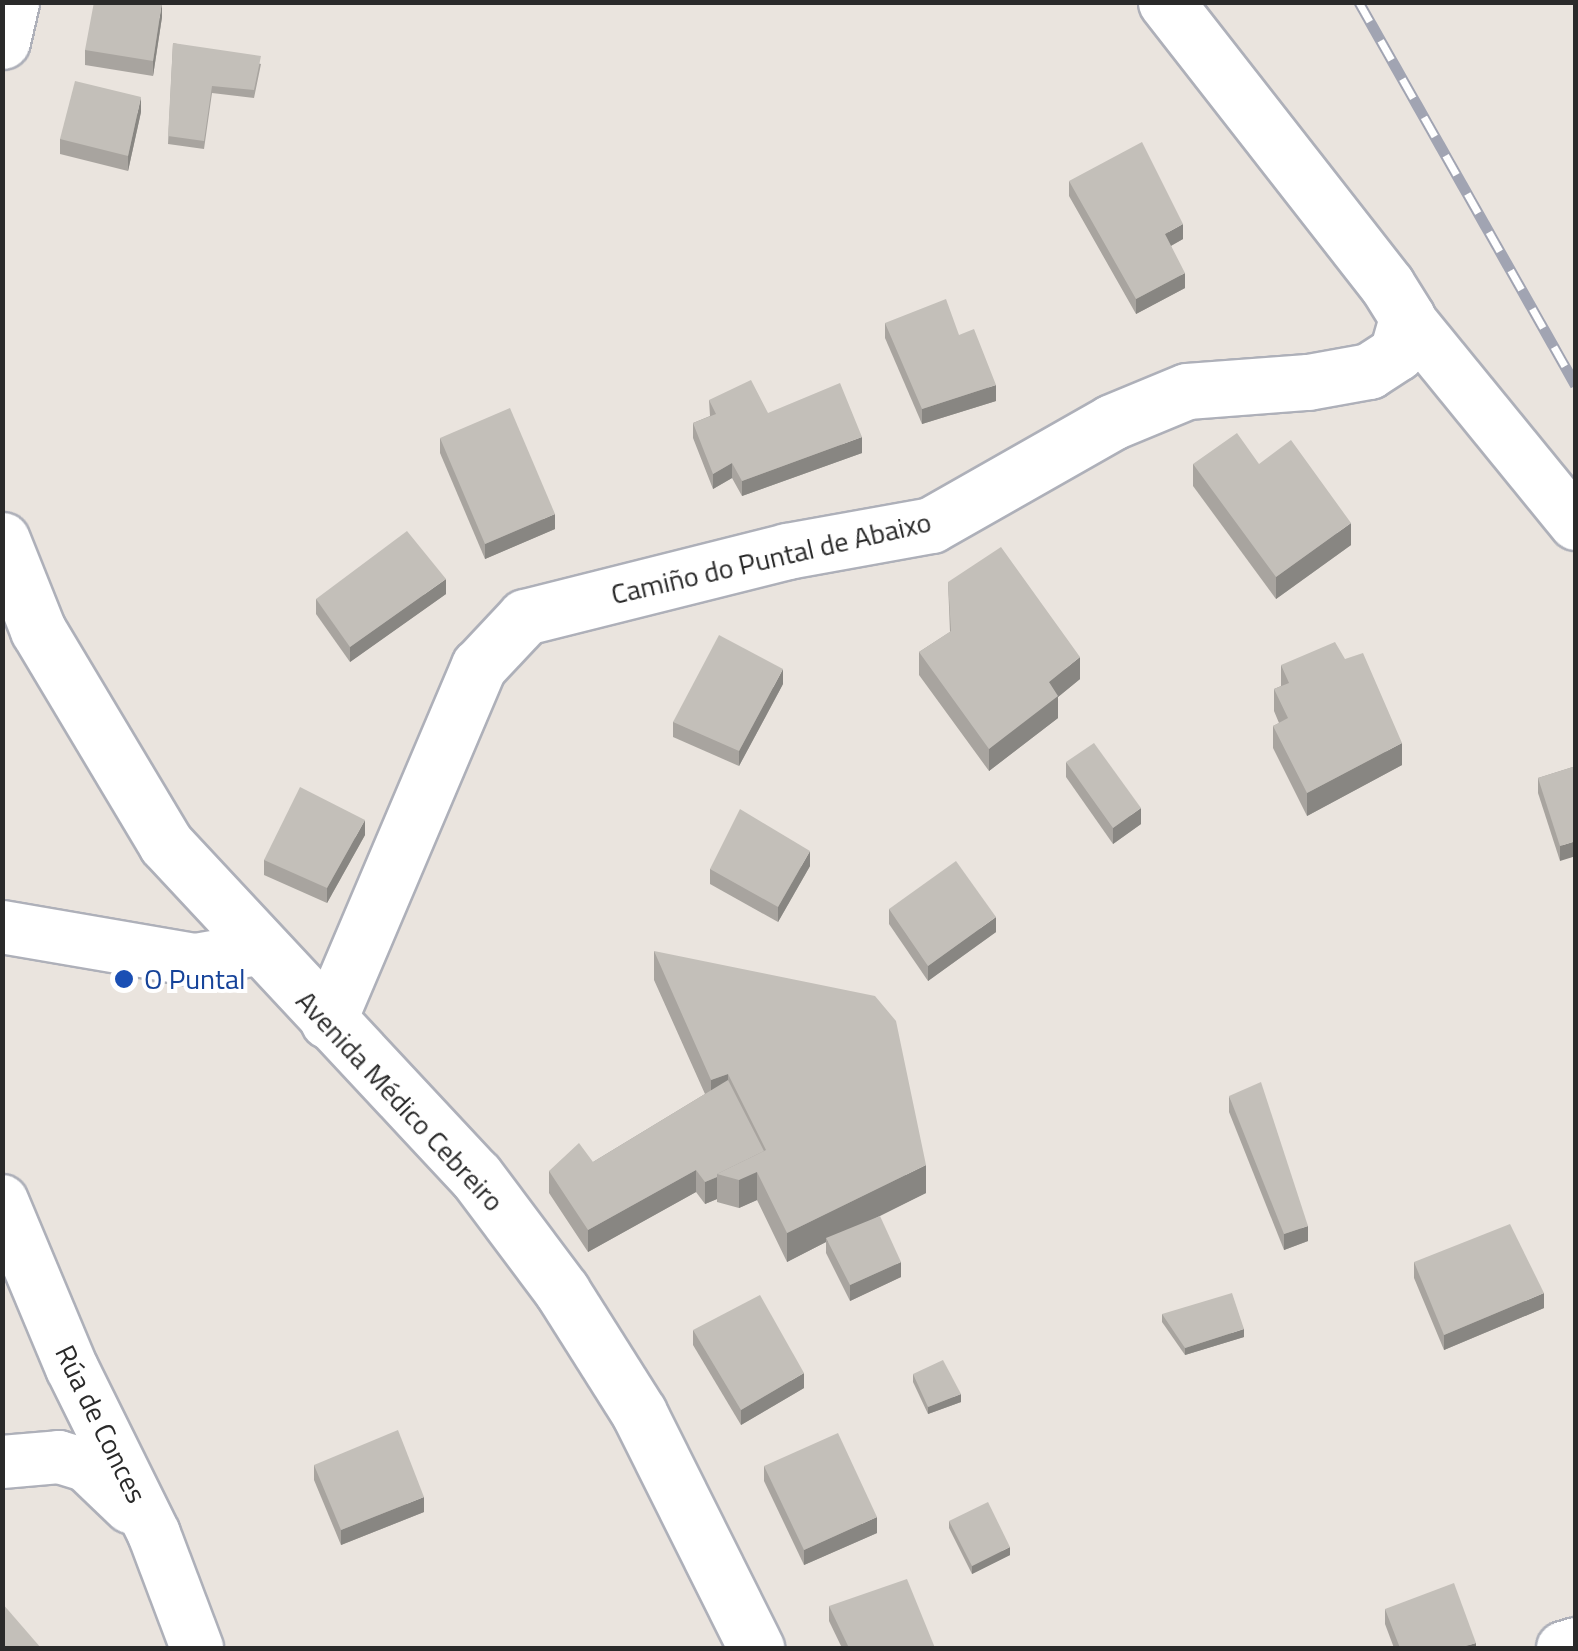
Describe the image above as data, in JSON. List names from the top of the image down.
{
  "streets": {
    "street": ["Camiño do Puntal de Abaixo", "Avenida Médico Cebreiro", "Rúa de Conces"]
  },
  "crossings": [
    ["Camiño do Puntal de Abaixo", "Avenida Médico Cebreiro"]
  ],
  "places": ["O Puntal"]
}
